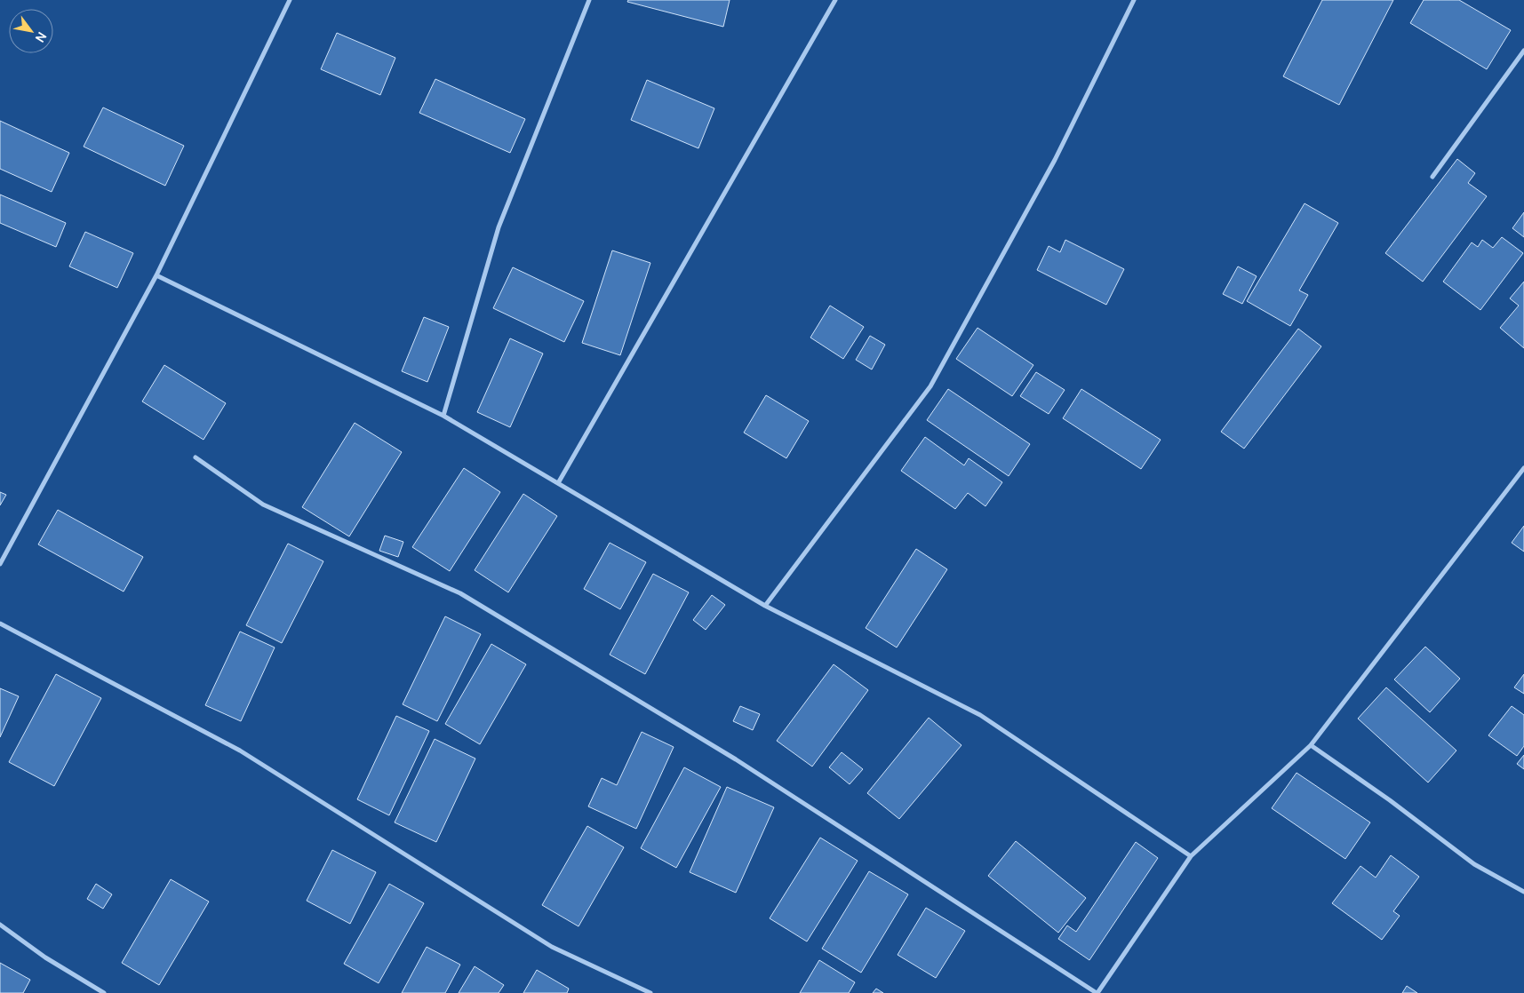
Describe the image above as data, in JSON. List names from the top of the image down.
{
  "north": "bottom right"
}
